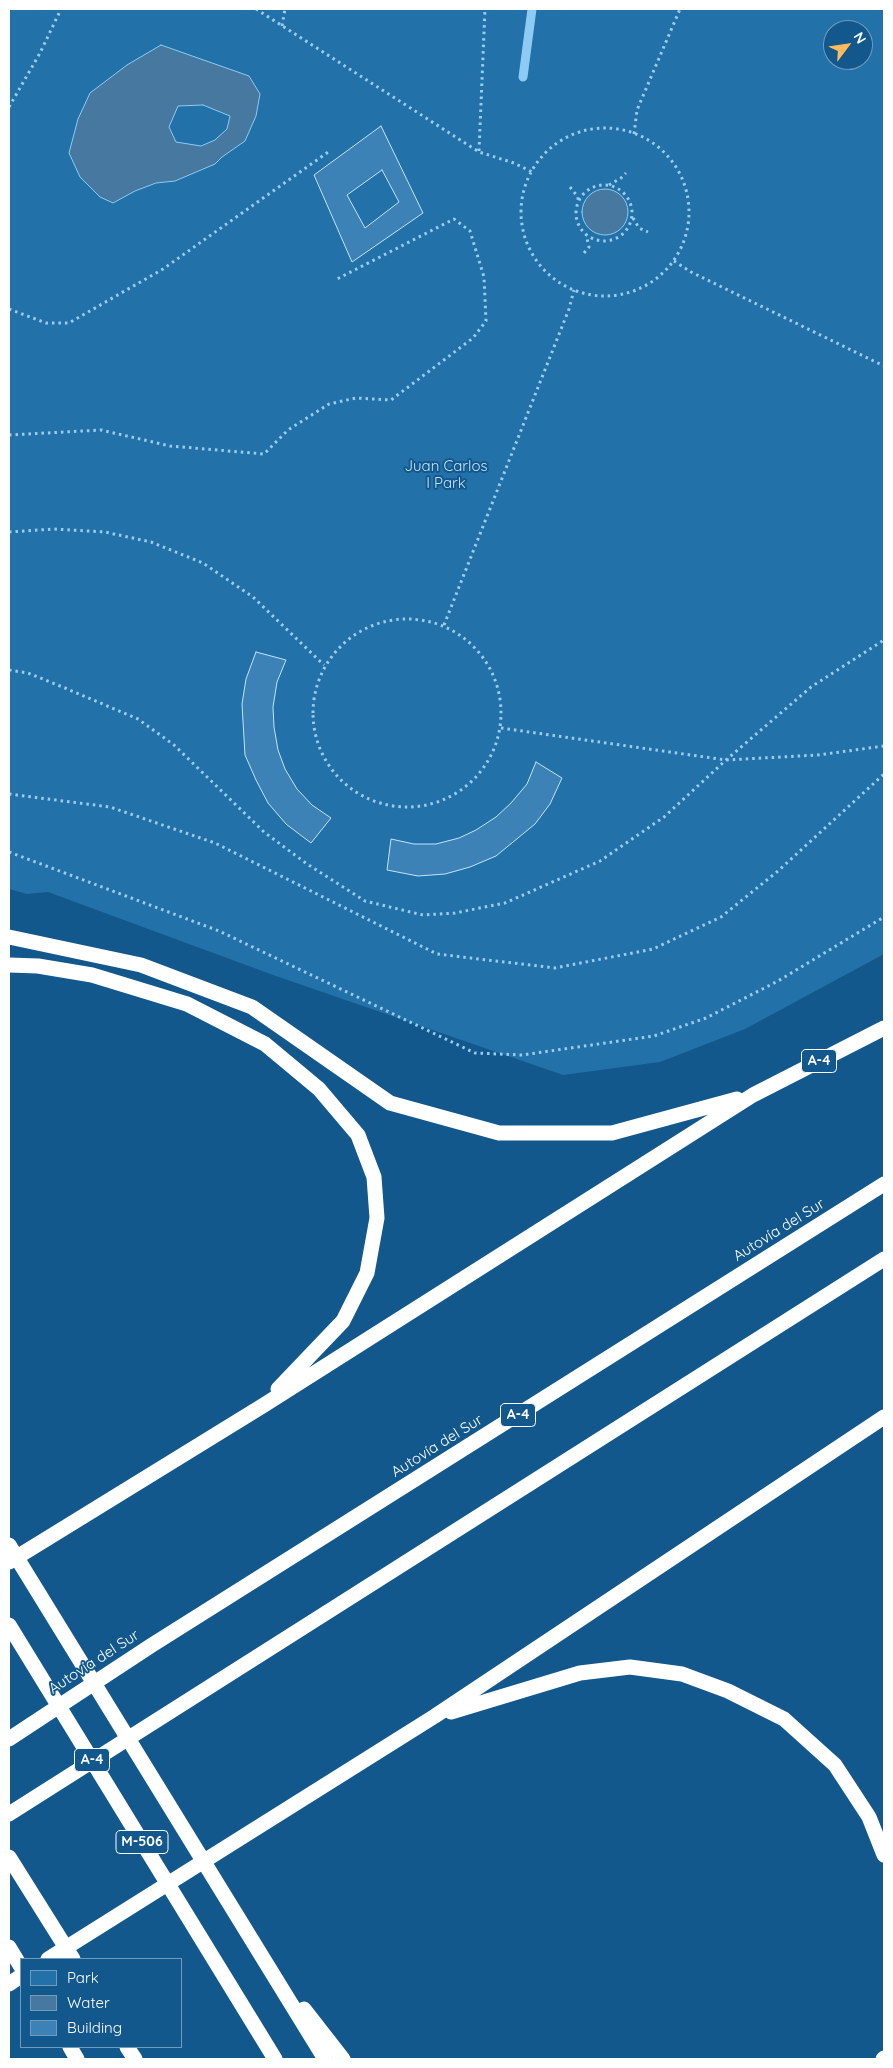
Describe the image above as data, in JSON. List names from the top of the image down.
{
  "streets": {
    "highway": ["A-4", "Autovía del Sur", "M-506"]
  },
  "parks": ["Juan Carlos I Park"],
  "legend": ["Park", "Water", "Building"],
  "north": "top right"
}
